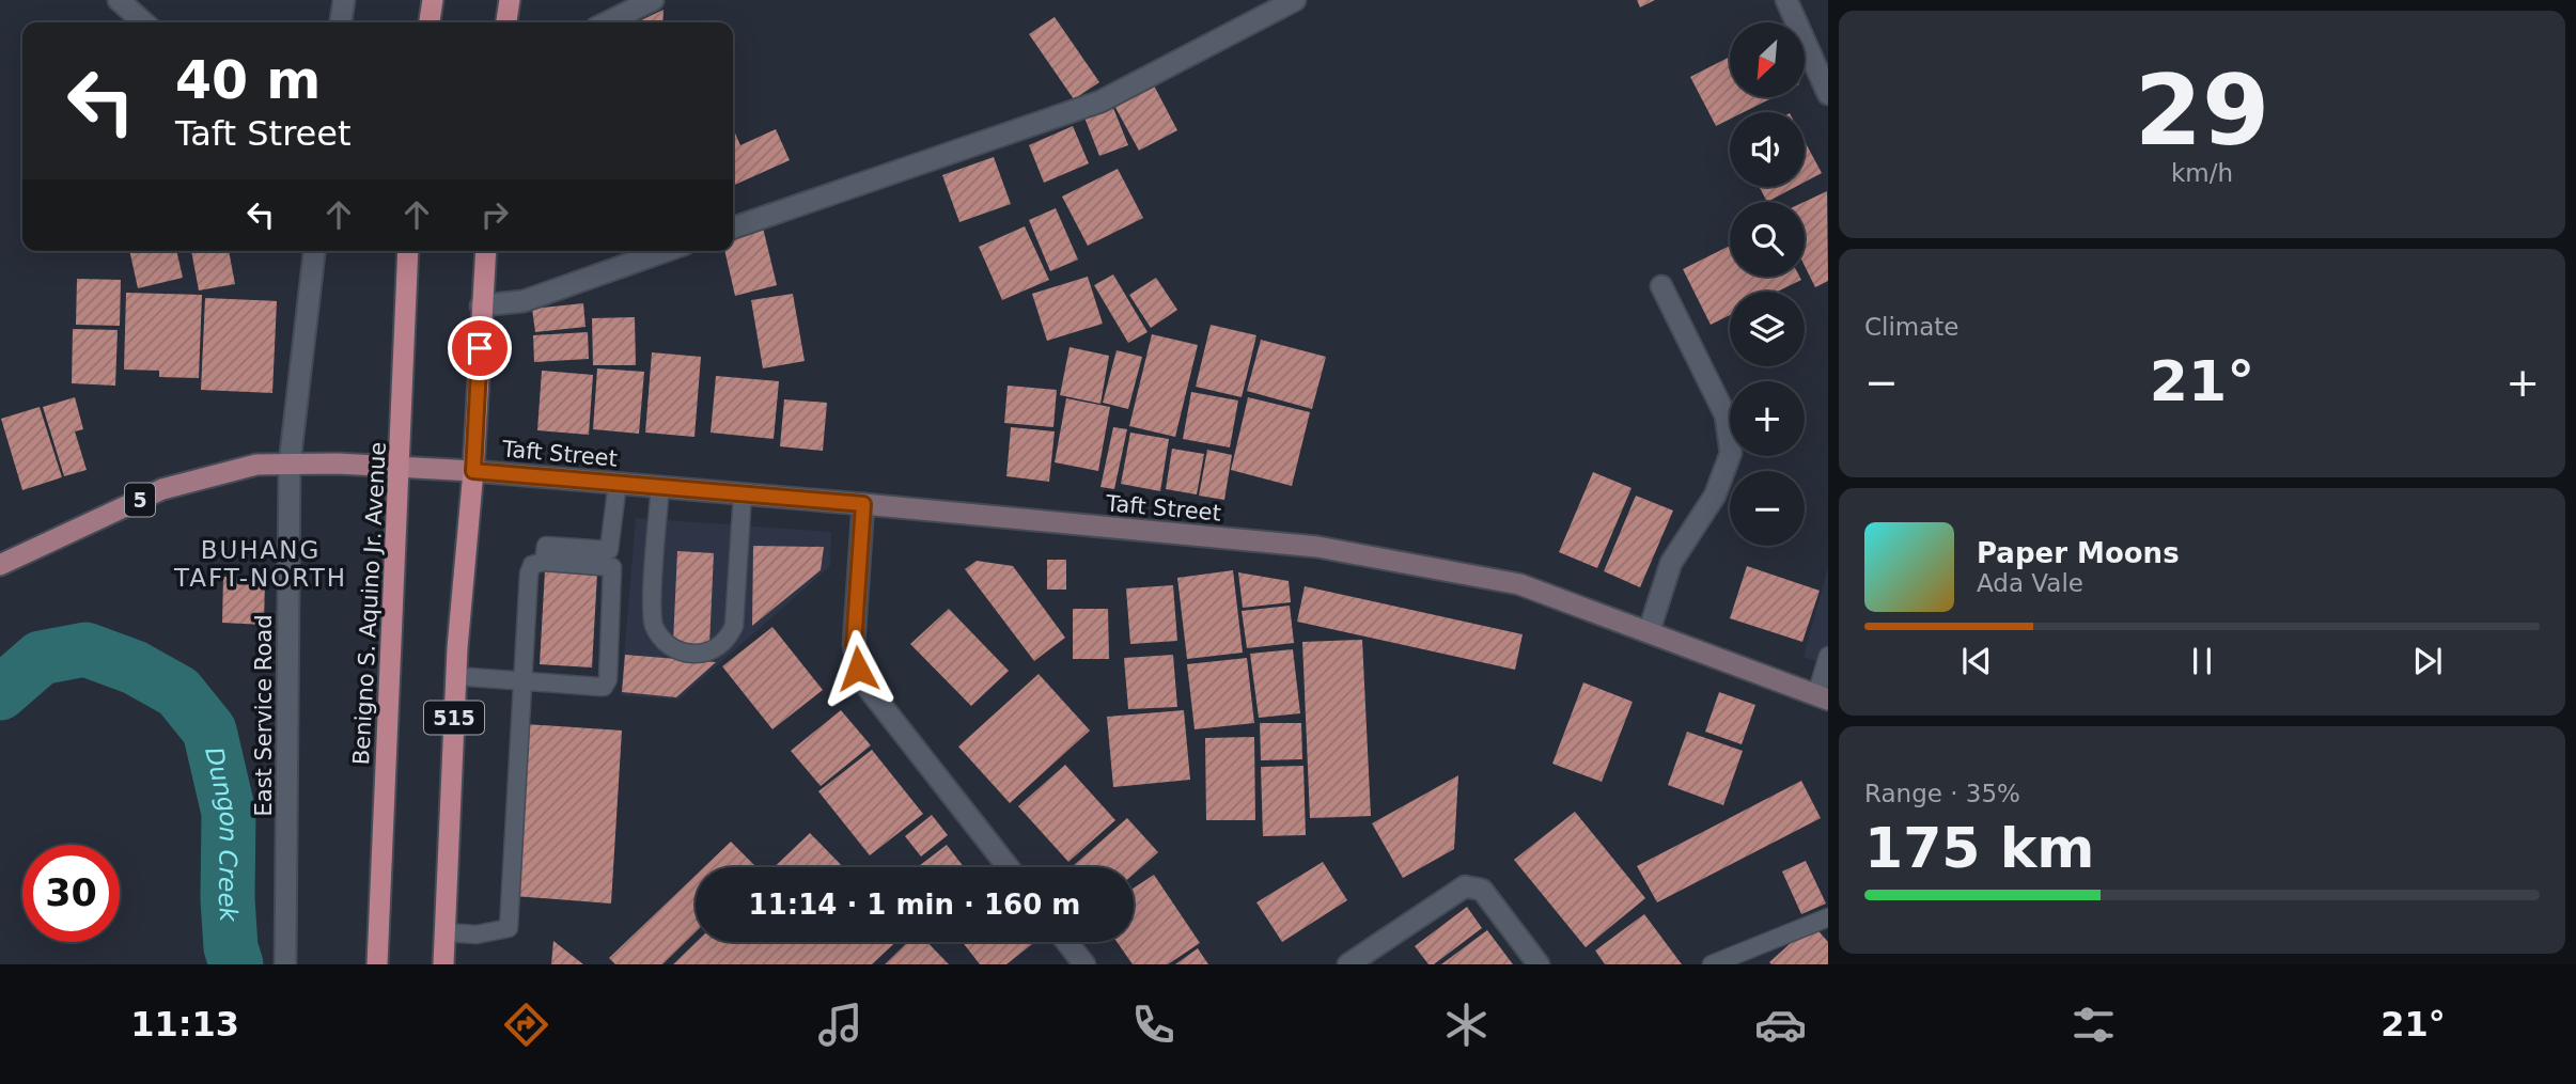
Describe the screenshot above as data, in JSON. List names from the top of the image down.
{
  "streets": {
    "highway": ["Benigno S. Aquino Jr. Avenue", "515"],
    "main road": ["Taft Street", "5"],
    "street": ["East Service Road"]
  },
  "crossings": [
    ["Taft Street", "5"],
    ["Taft Street", "515"],
    ["5", "Benigno S. Aquino Jr. Avenue"],
    ["5", "East Service Road"],
    ["5", "515"]
  ],
  "districts": ["BUHANG TAFT-NORTH"],
  "water": ["Dungon Creek"],
  "north": "bottom left",
  "page": {
    "tile": [
      ["29", "km/h"],
      "Climate",
      ["Range · 35%", "175 km"]
    ],
    "map_buttons": ["+", "−"],
    "turn": ["40 m", "Taft Street"],
    "heat": ["−", "21°", "+"],
    "song": ["Paper Moons", "Ada Vale"],
    "limit": "30",
    "trip": "11:14 · 1 min · 160 m",
    "tabs": ["11:13", "21°"]
  }
}
